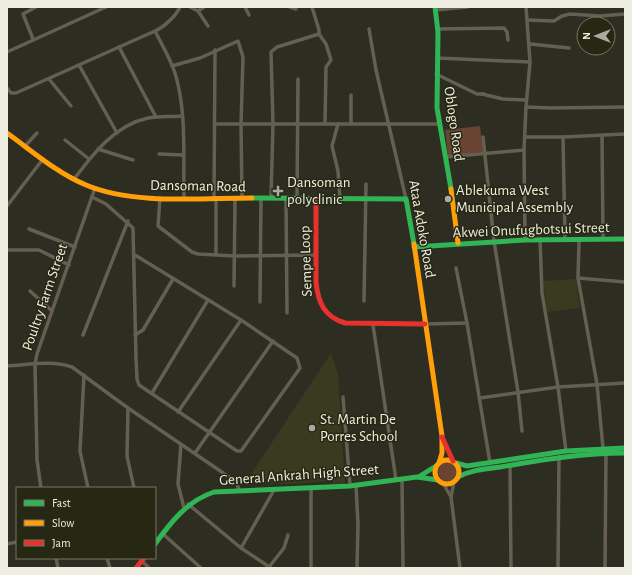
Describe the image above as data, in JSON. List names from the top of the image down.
{
  "streets": {
    "main road": [
      "Oblogo Road",
      "Dansoman Road",
      "Ataa Adoko Road",
      "Akwei Onufugbotsui Street",
      "Sempe Loop",
      "General Ankrah High Street"
    ],
    "street": ["Poultry Farm Street"]
  },
  "crossings": [
    ["Oblogo Road", "Akwei Onufugbotsui Street"],
    ["Dansoman Road", "Ataa Adoko Road"],
    ["Dansoman Road", "Sempe Loop"],
    ["Dansoman Road", "Poultry Farm Street"],
    ["Ataa Adoko Road", "Akwei Onufugbotsui Street"],
    ["Ataa Adoko Road", "Sempe Loop"],
    ["Ataa Adoko Road", "General Ankrah High Street"]
  ],
  "places": {
    "health": ["Dansoman polyclinic"],
    "other": ["Ablekuma West Municipal Assembly", "St. Martin De Porres School"]
  },
  "legend": ["Fast", "Slow", "Jam"],
  "north": "left"
}
